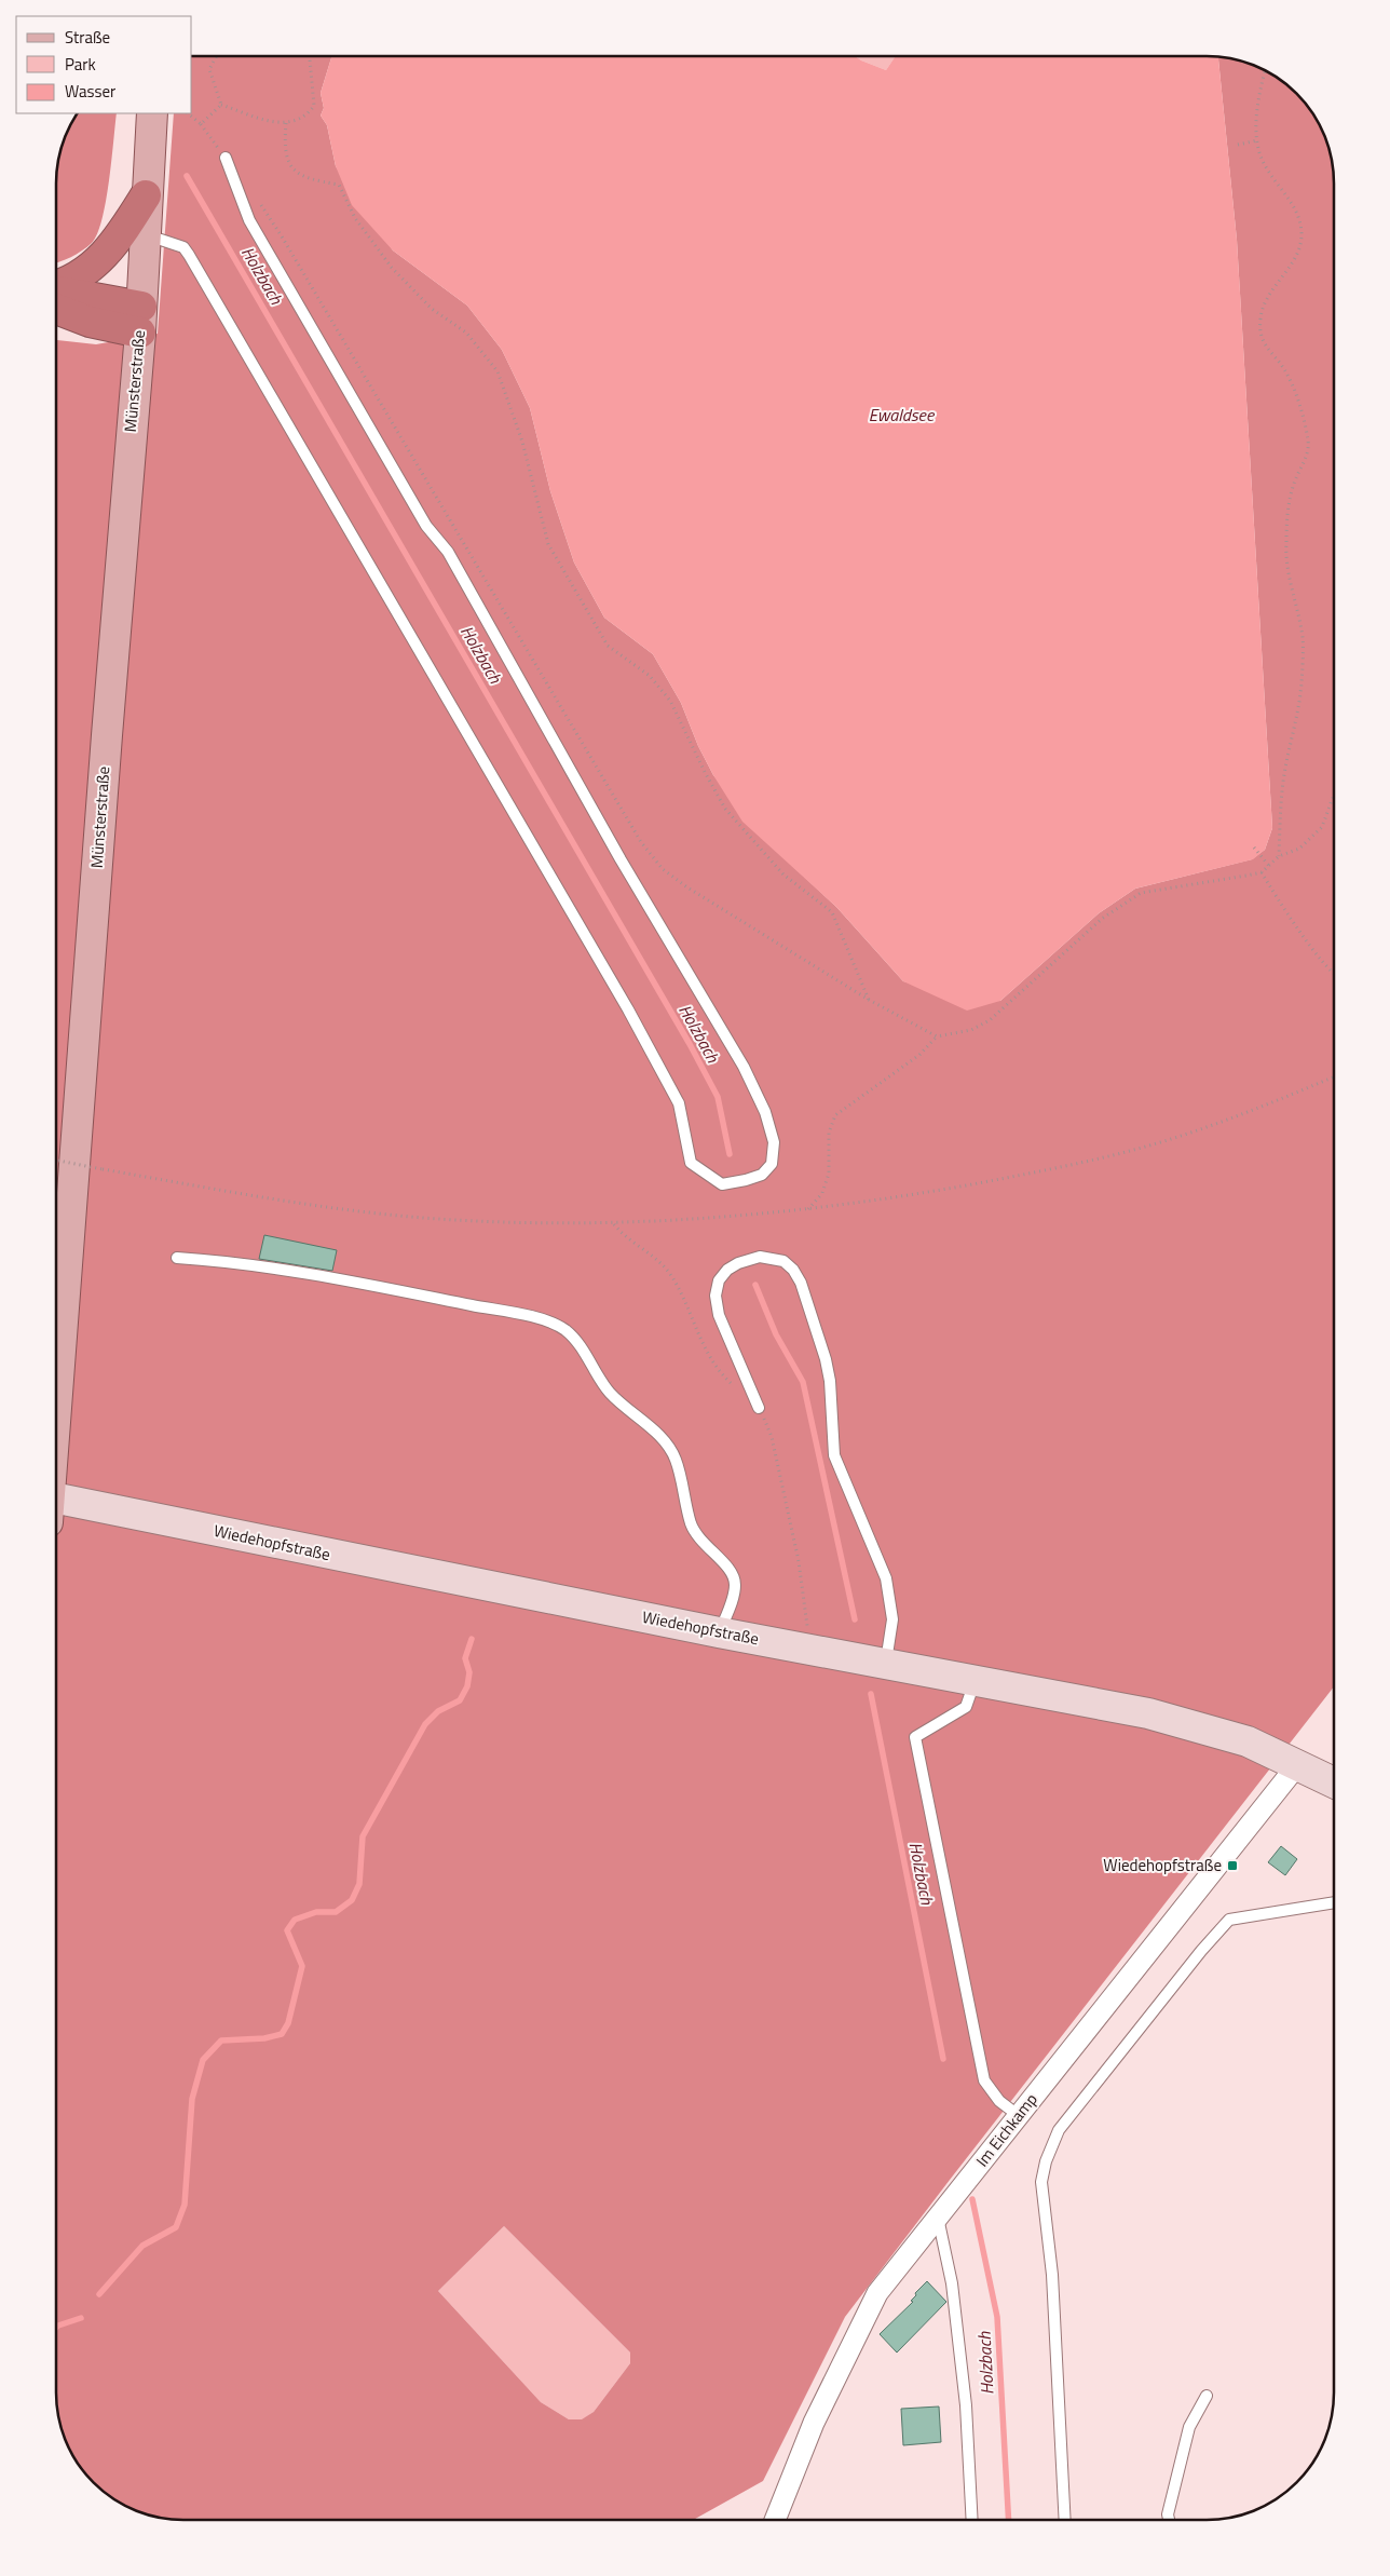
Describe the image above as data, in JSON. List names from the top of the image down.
{
  "streets": {
    "main road": ["Münsterstraße", "Wiedehopfstraße"],
    "street": ["Im Eichkamp"]
  },
  "crossings": [
    ["Wiedehopfstraße", "Im Eichkamp"]
  ],
  "water": ["Holzbach", "Ewaldsee"],
  "places": {
    "transit": ["Wiedehopfstraße"]
  },
  "legend": ["Straße", "Park", "Wasser"]
}
